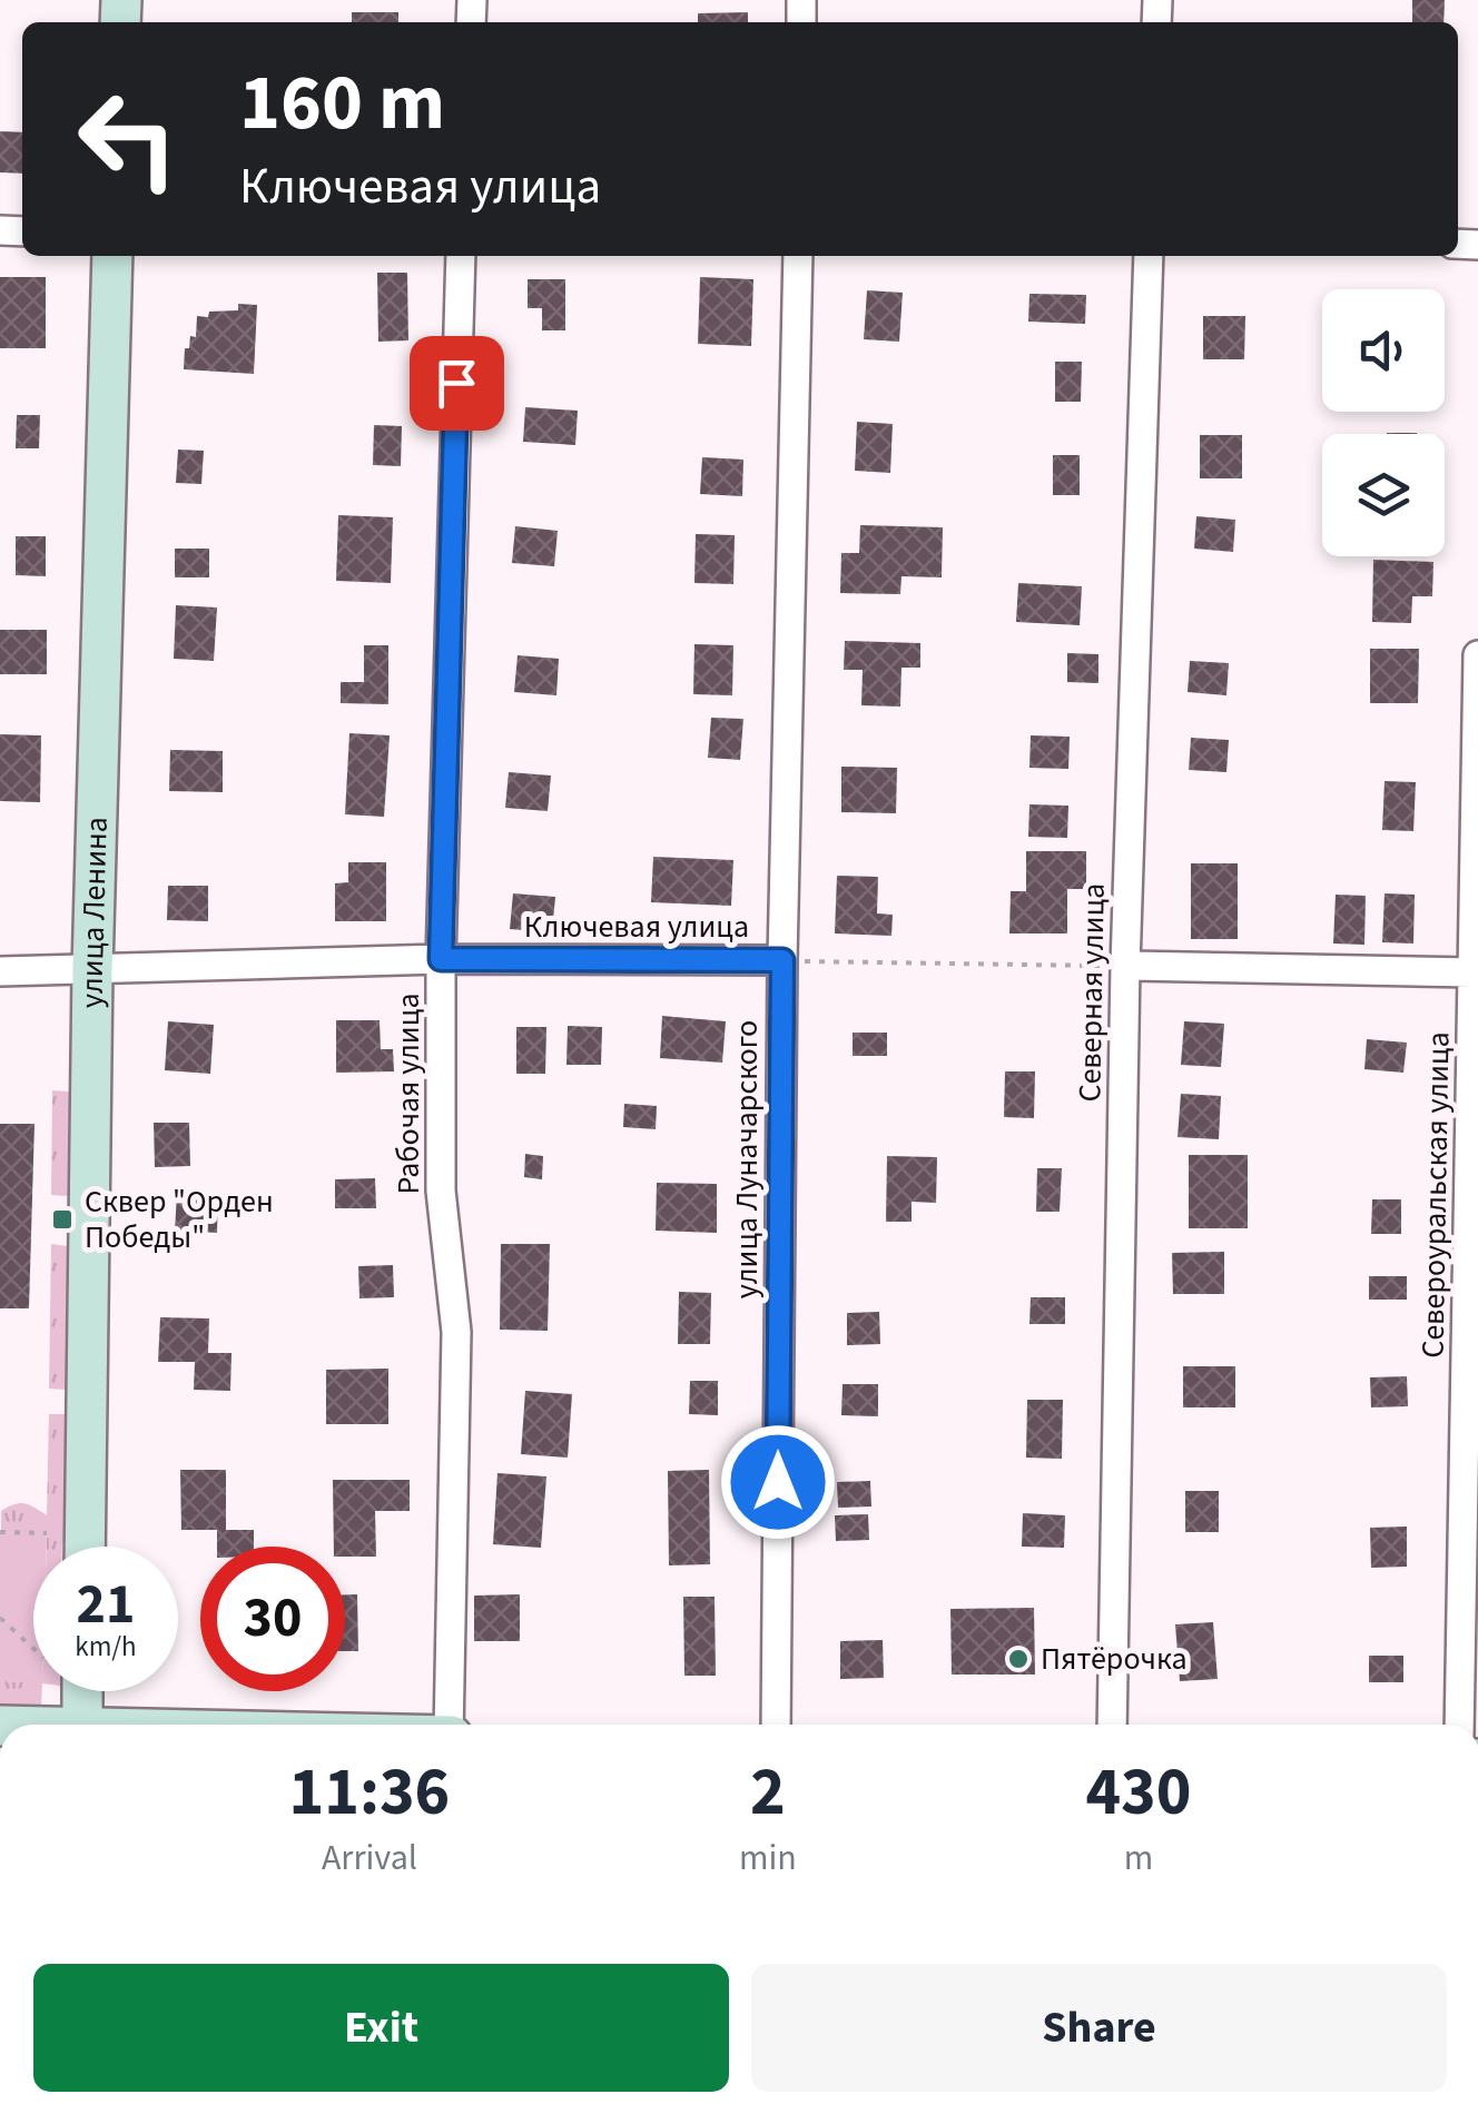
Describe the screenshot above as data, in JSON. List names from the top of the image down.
{
  "streets": {
    "main road": ["улица Ленина"],
    "street": [
      "Ключевая улица",
      "Северная улица",
      "Рабочая улица",
      "улица Луначарского",
      "Североуральская улица"
    ]
  },
  "crossings": [
    ["улица Ленина", "Ключевая улица"],
    ["Ключевая улица", "Северная улица"],
    ["Ключевая улица", "Рабочая улица"],
    ["Ключевая улица", "улица Луначарского"]
  ],
  "places": {
    "transit": ["Сквер \"Орден Победы\""],
    "other": ["Пятёрочка"]
  },
  "page": {
    "turn": ["160 m", "Ключевая улица"],
    "speed": "21 km/h",
    "limit": "30",
    "eta": [
      "11:36",
      "Arrival",
      "2",
      "min",
      "430",
      "m"
    ],
    "buttons": ["Exit", "Share"]
  }
}
